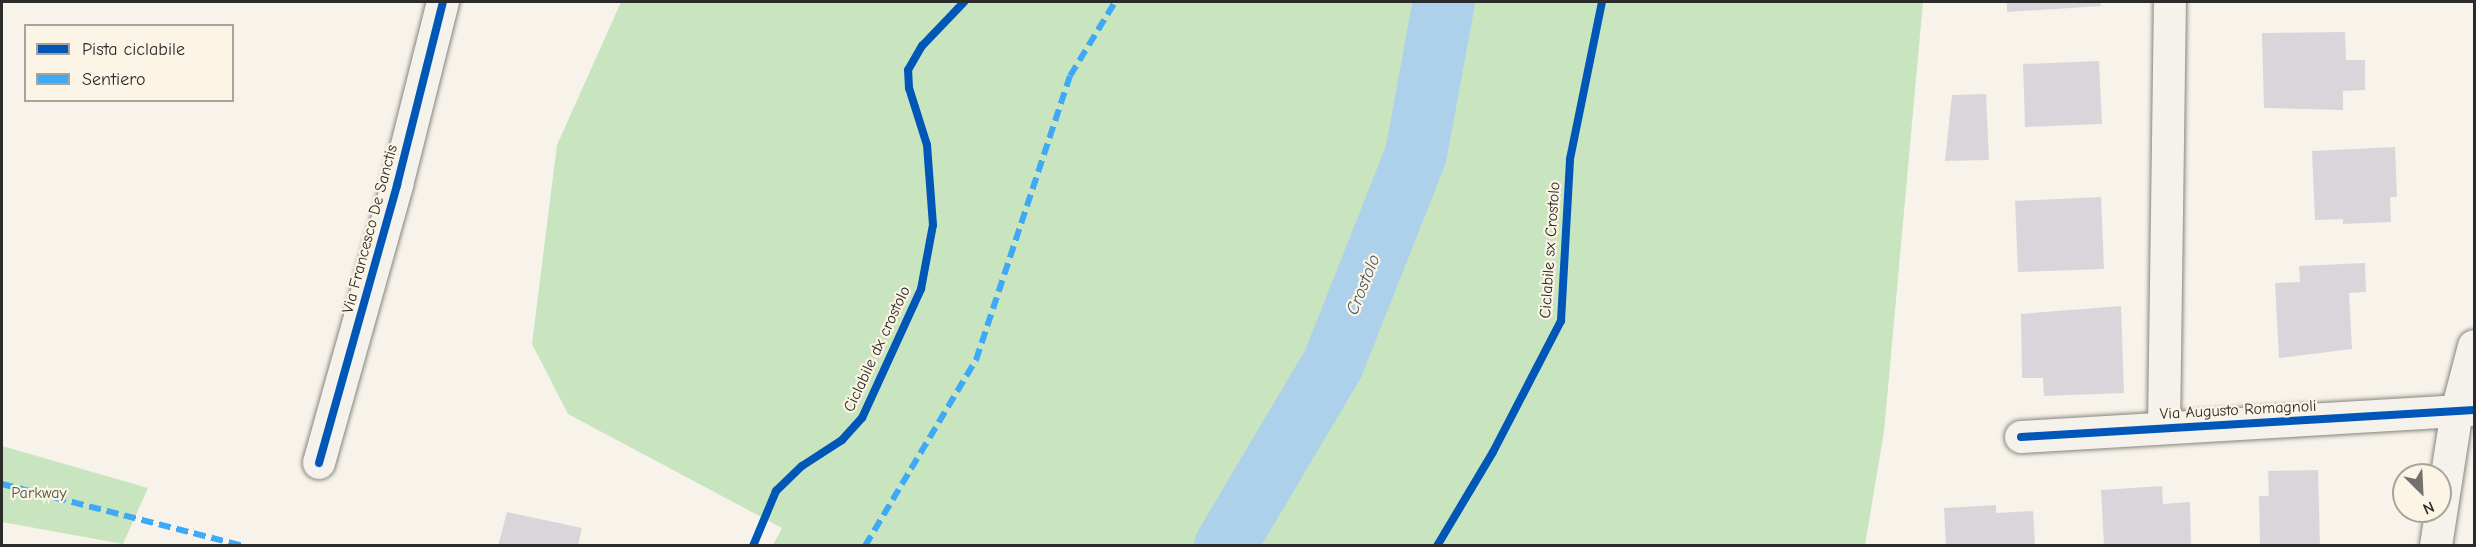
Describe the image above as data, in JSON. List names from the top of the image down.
{
  "streets": {
    "street": ["Via Francesco De Sanctis", "Via Augusto Romagnoli"],
    "cycle path": ["Ciclabile sx Crostolo", "Ciclabile dx crostolo"]
  },
  "water": ["Crostolo"],
  "parks": ["Parkway"],
  "legend": ["Pista ciclabile", "Sentiero"],
  "north": "bottom right"
}
